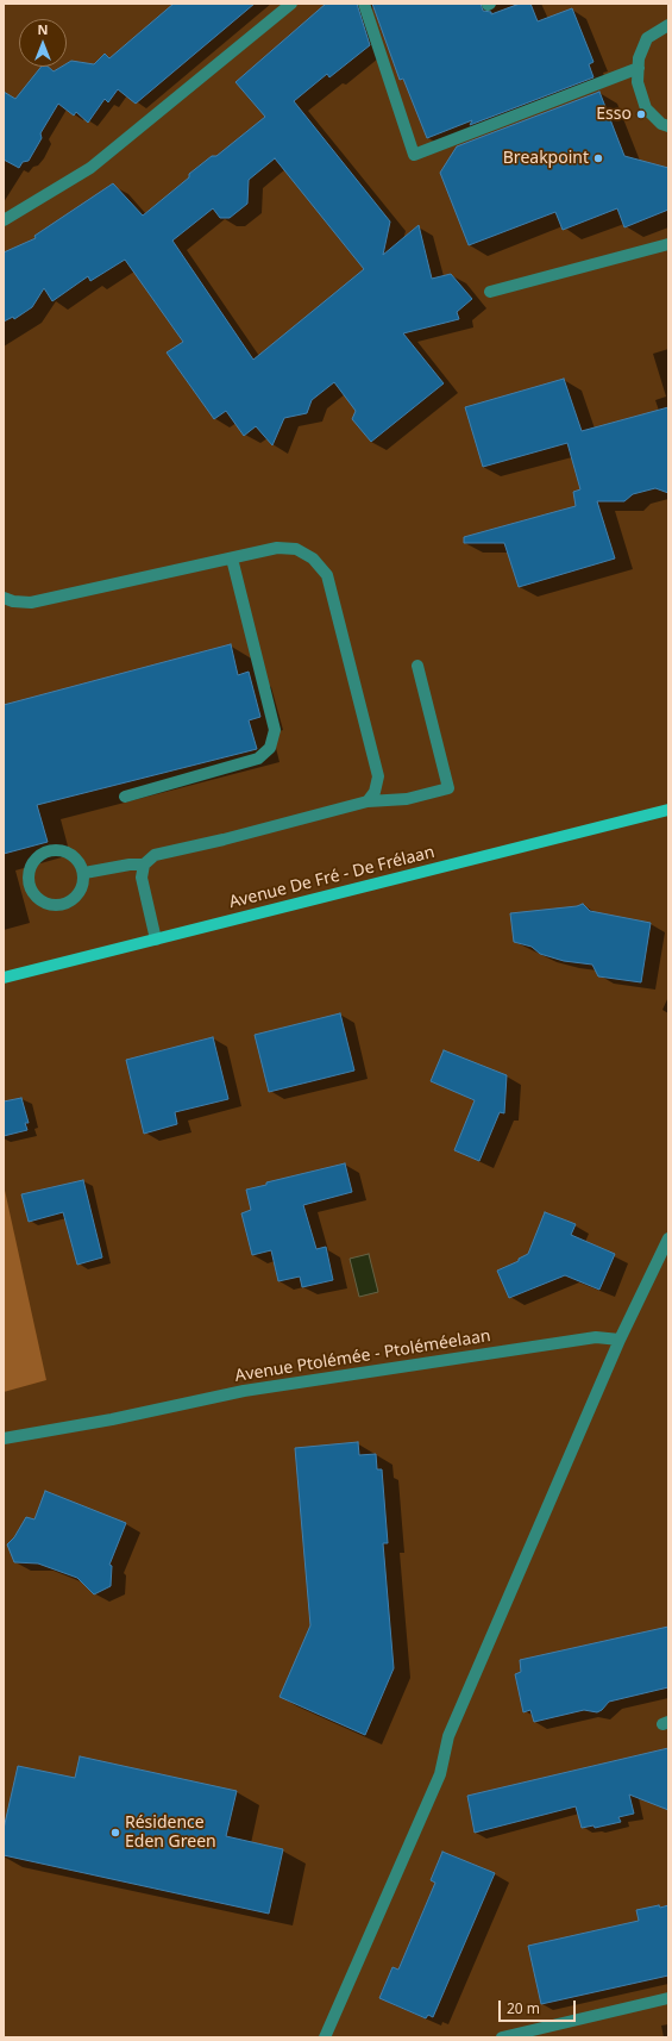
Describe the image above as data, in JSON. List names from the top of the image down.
{
  "streets": {
    "main road": ["Avenue De Fré - De Frélaan"],
    "street": ["Avenue Ptolémée - Ptoléméelaan"]
  },
  "places": ["Esso", "Breakpoint", "Résidence Eden Green"],
  "scale_bar": "20 m",
  "north": "top"
}
